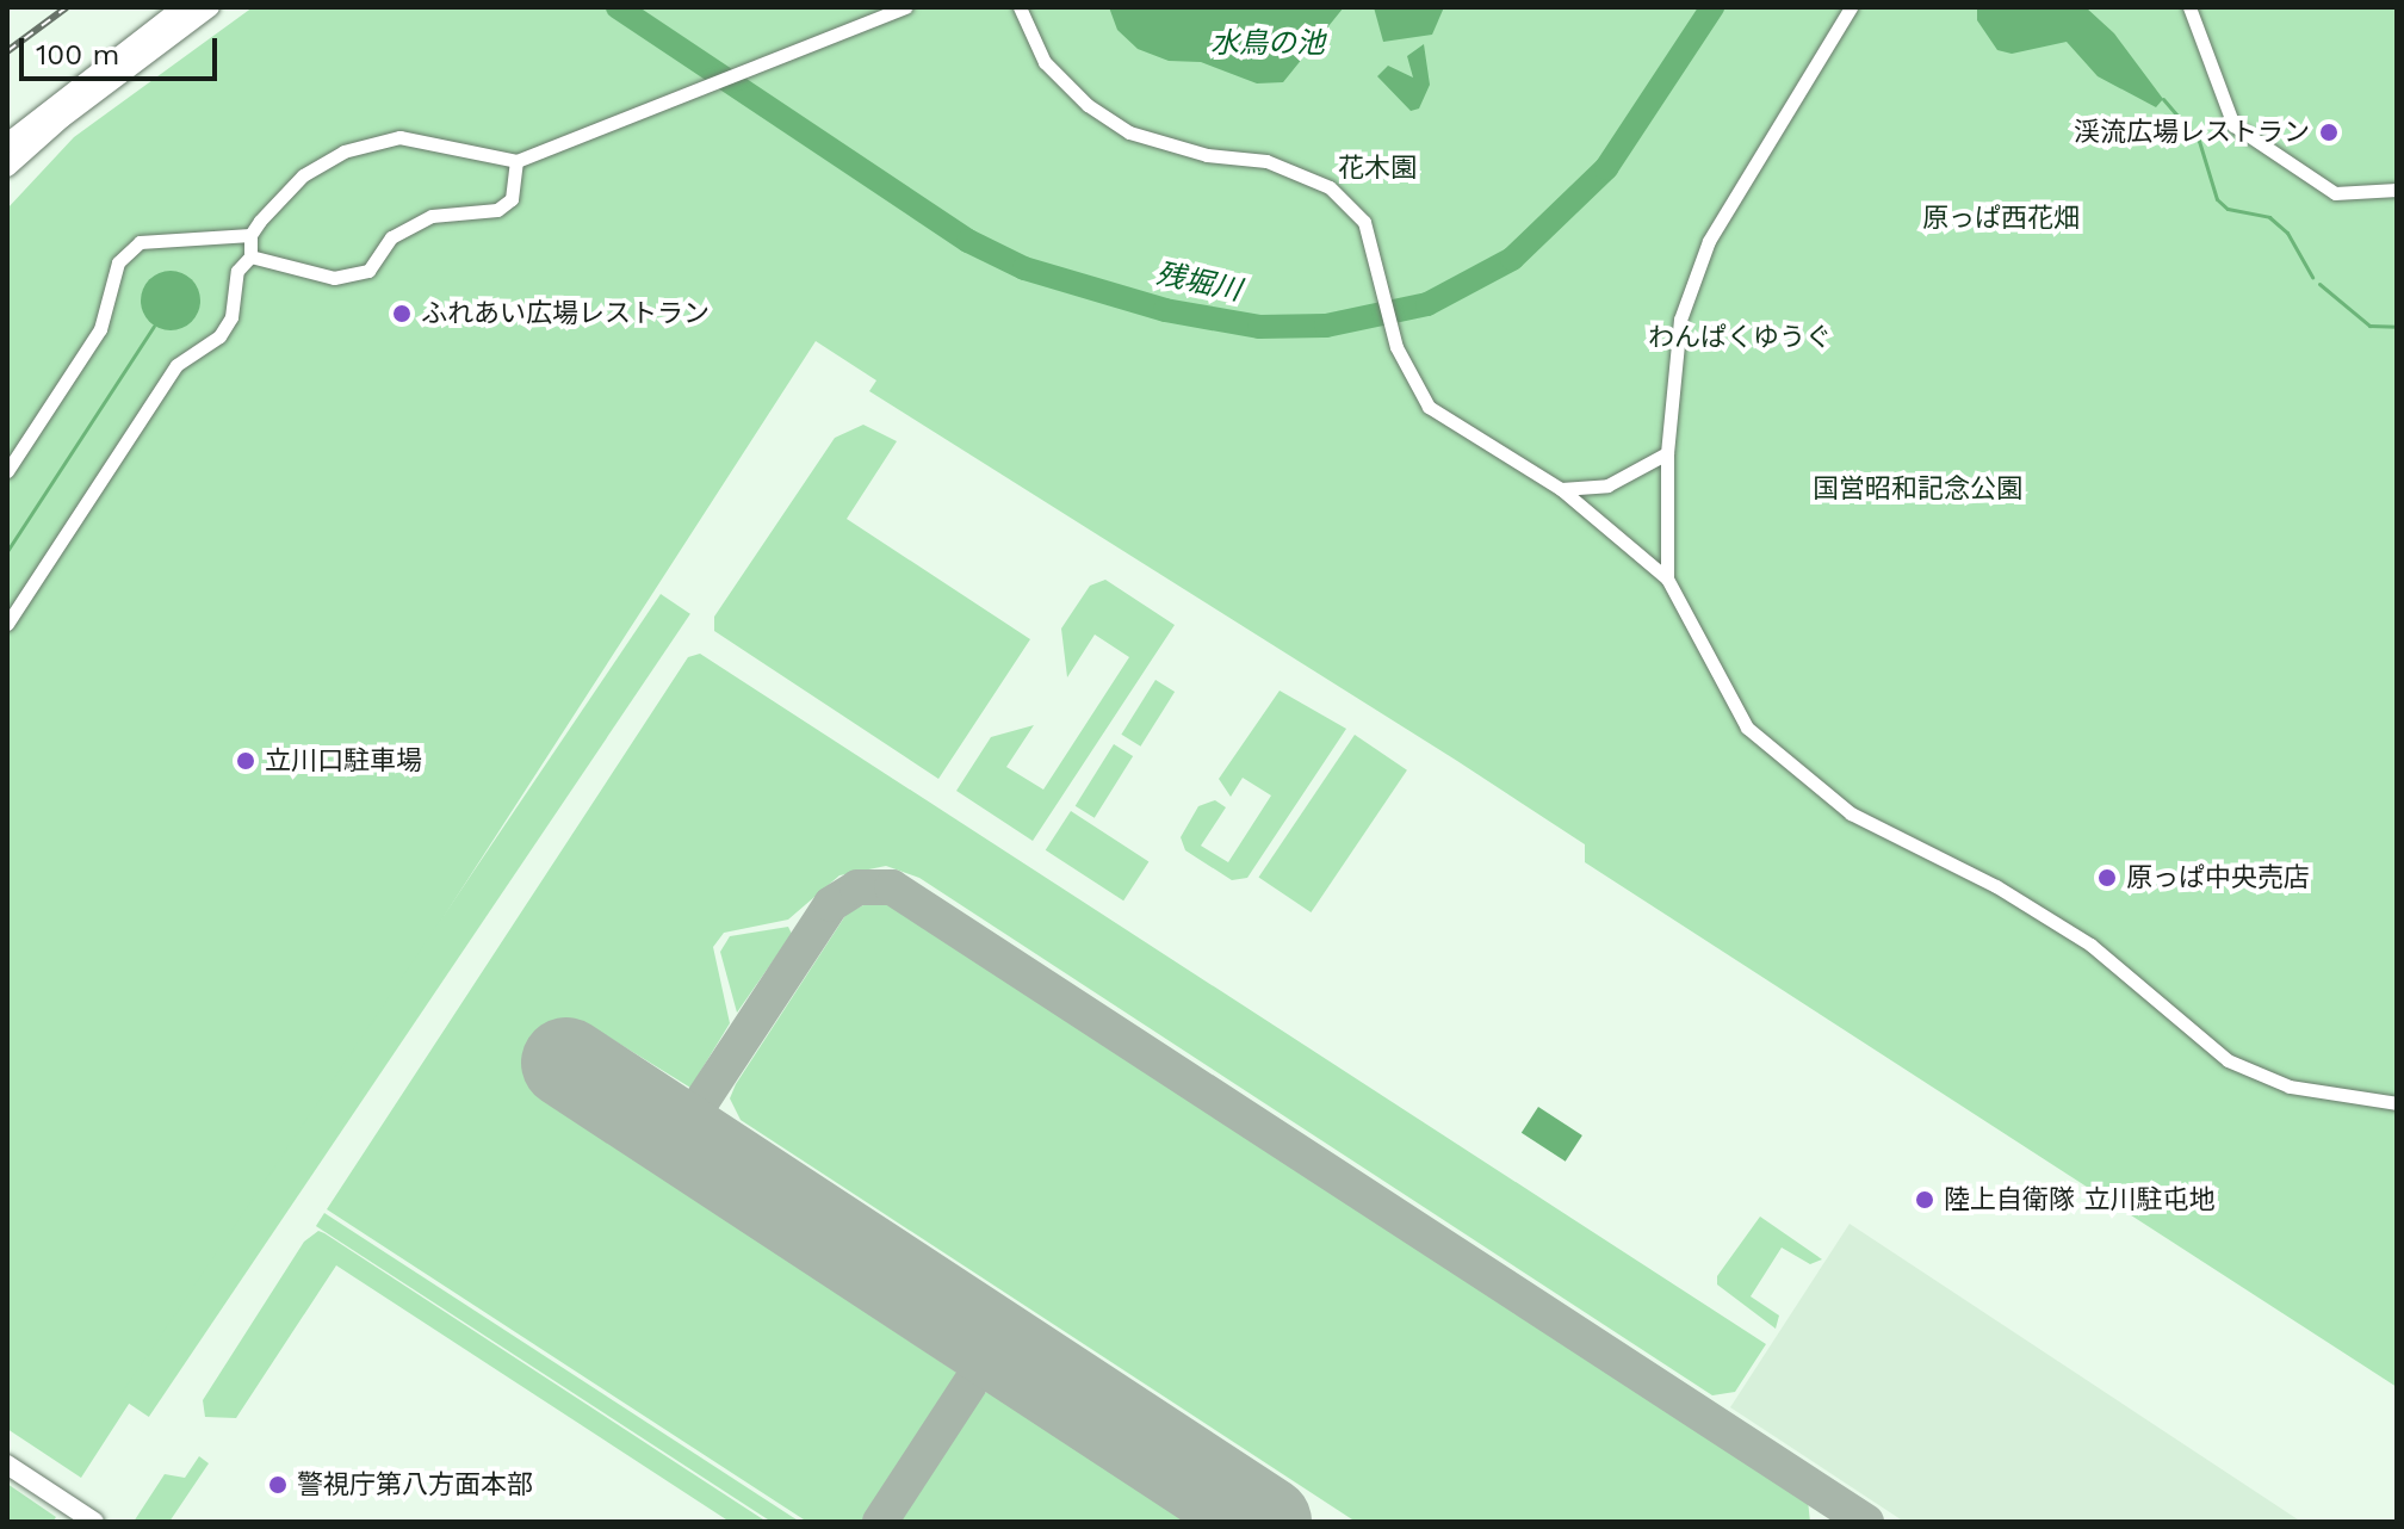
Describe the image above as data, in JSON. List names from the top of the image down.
{
  "water": ["水鳥の池", "残堀川"],
  "parks": [
    "花木園",
    "原っぱ西花畑",
    "わんぱくゆうぐ",
    "国営昭和記念公園"
  ],
  "places": [
    "渓流広場レストラン",
    "ふれあい広場レストラン",
    "立川口駐車場",
    "原っぱ中央売店",
    "陸上自衛隊 立川駐屯地",
    "警視庁第八方面本部"
  ],
  "scale_bar": "100 m"
}
